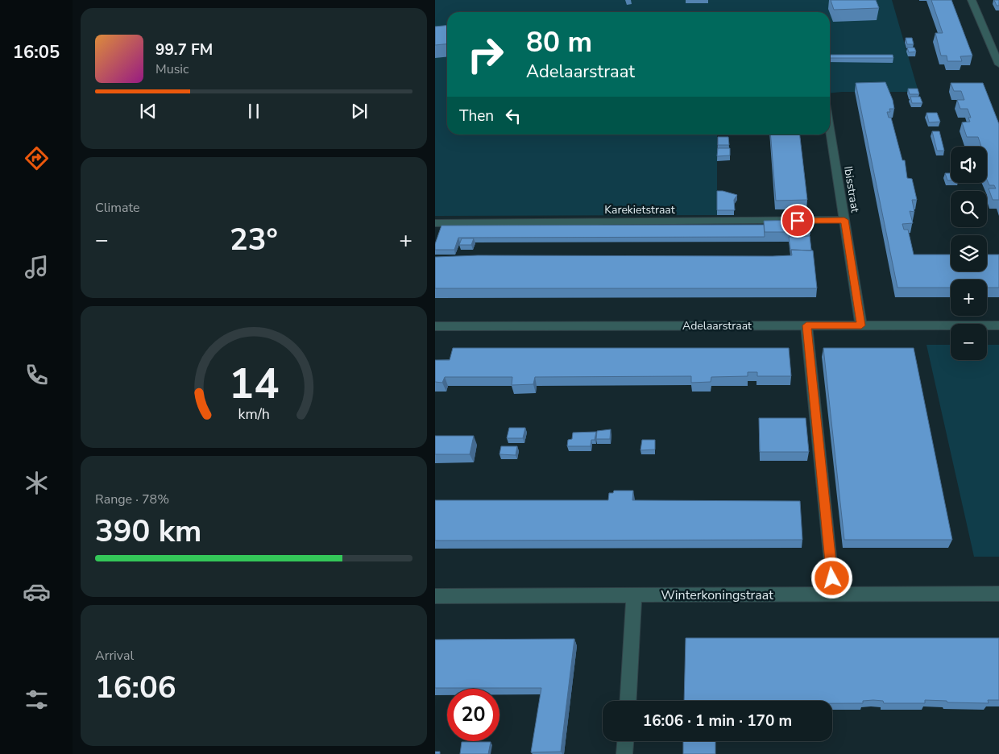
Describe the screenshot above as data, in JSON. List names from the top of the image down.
{
  "streets": {
    "street": ["Ibisstraat", "Adelaarstraat", "Winterkoningstraat"],
    "lane": ["Karekietstraat"]
  },
  "crossings": [
    ["Ibisstraat", "Karekietstraat"],
    ["Ibisstraat", "Adelaarstraat"]
  ],
  "page": {
    "tabs": "16:05",
    "turn": ["80 m", "Adelaarstraat"],
    "song": ["99.7 FM", "Music"],
    "then": "Then",
    "map_buttons": ["+", "−"],
    "tile": [
      "Climate",
      ["Range · 78%", "390 km"],
      ["Arrival", "16:06"]
    ],
    "heat": ["−", "23°", "+"],
    "limit": "20",
    "trip": "16:06 · 1 min · 170 m",
    "gauge": ["14", "km/h"]
  }
}
